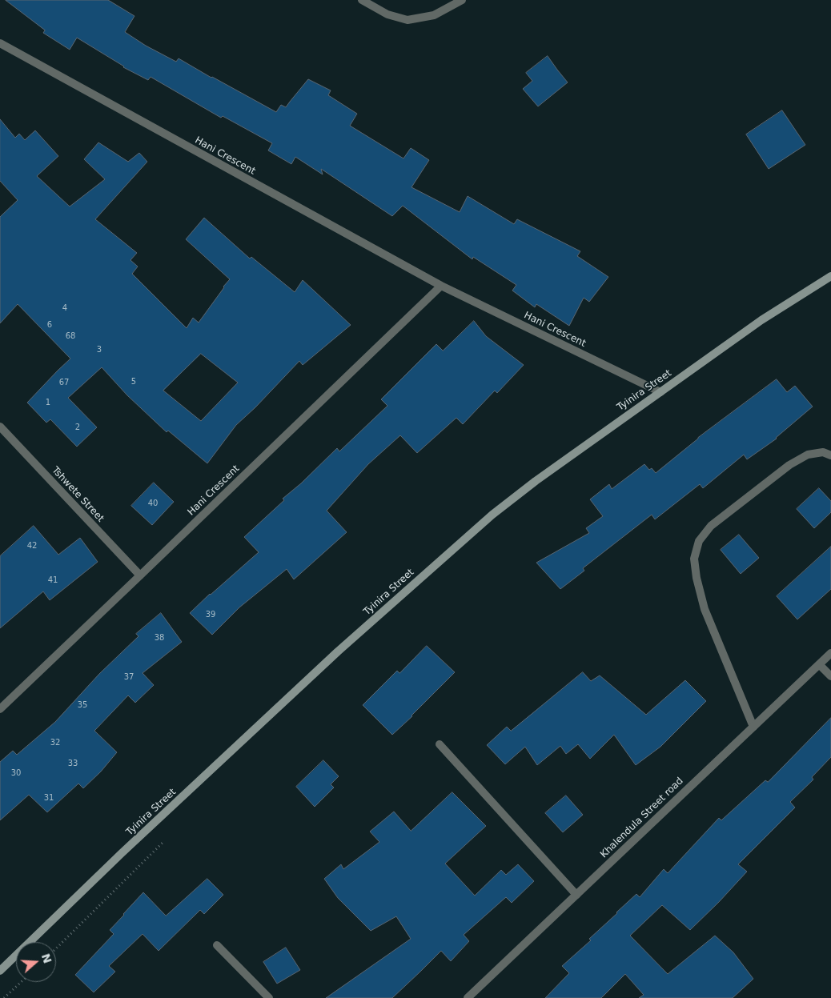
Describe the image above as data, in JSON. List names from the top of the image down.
{
  "streets": {
    "street": [
      "Hani Crescent",
      "Tyinira Street",
      "Tshwete Street",
      "Khalendula Street road"
    ]
  },
  "crossings": [
    ["Hani Crescent", "Tyinira Street"],
    ["Hani Crescent", "Tshwete Street"]
  ],
  "house_numbers": [
    "4",
    "6",
    "68",
    "3",
    "5",
    "67",
    "1",
    "2",
    "40",
    "42",
    "41",
    "39",
    "38",
    "37",
    "35",
    "32",
    "33",
    "30",
    "31"
  ],
  "north": "right"
}
